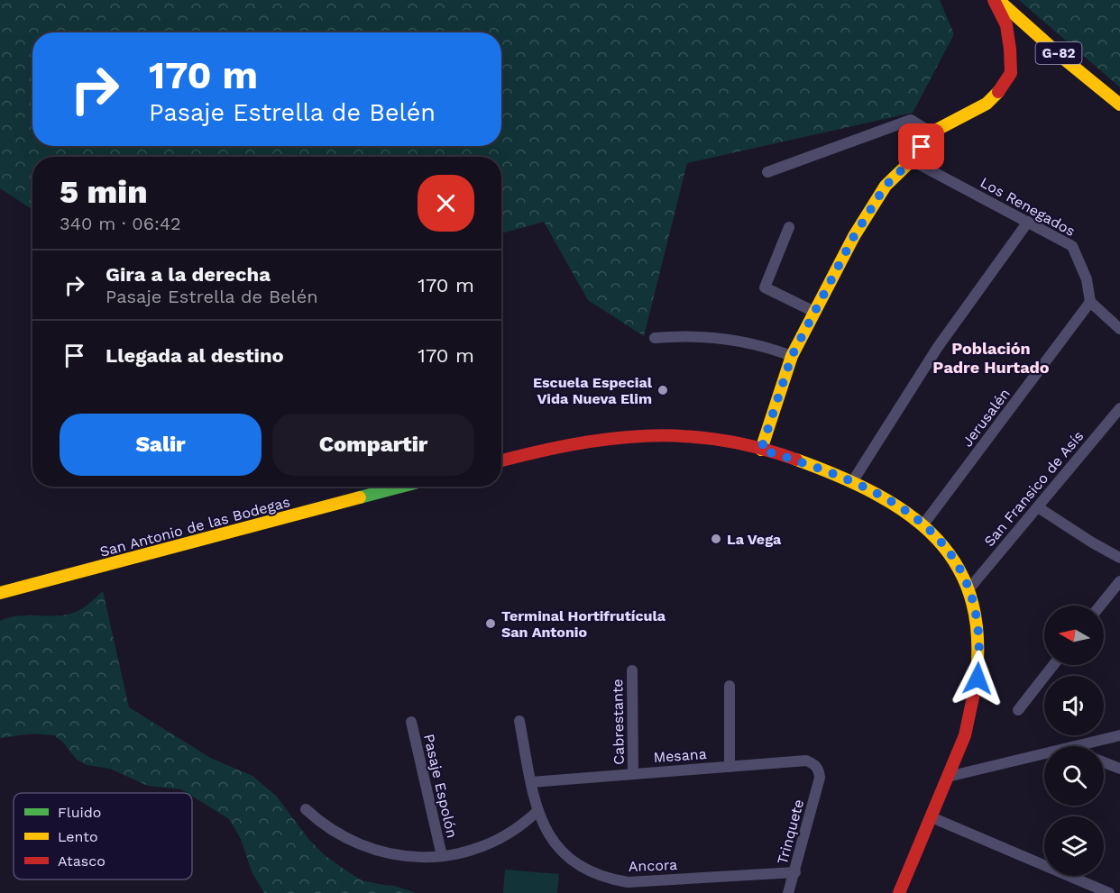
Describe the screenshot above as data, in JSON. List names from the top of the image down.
{
  "streets": {
    "street": [
      "G-82",
      "Los Renegados",
      "Jerusalén",
      "San Fransico de Asís",
      "San Antonio de las Bodegas",
      "Cabrestante",
      "Mesana",
      "Pasaje Espolón",
      "Trinquete",
      "Ancora"
    ]
  },
  "crossings": [
    ["Los Renegados", "Jerusalén"],
    ["Cabrestante", "Mesana"],
    ["Mesana", "Trinquete"],
    ["Mesana", "Ancora"],
    ["Trinquete", "Ancora"]
  ],
  "districts": ["Población Padre Hurtado"],
  "places": ["Escuela Especial Vida Nueva Elim", "La Vega", "Terminal Hortifrutícula San Antonio"],
  "legend": ["Fluido", "Lento", "Atasco"],
  "north": "left",
  "page": {
    "turn": ["170 m", "Pasaje Estrella de Belén"],
    "heading": ["5 min", "340 m · 06:42"],
    "list": [
      {
        "name": "Gira a la derecha",
        "note": "Pasaje Estrella de Belén",
        "value": "170 m"
      },
      {
        "name": "Llegada al destino",
        "value": "170 m"
      }
    ],
    "buttons": ["Salir", "Compartir"]
  }
}
